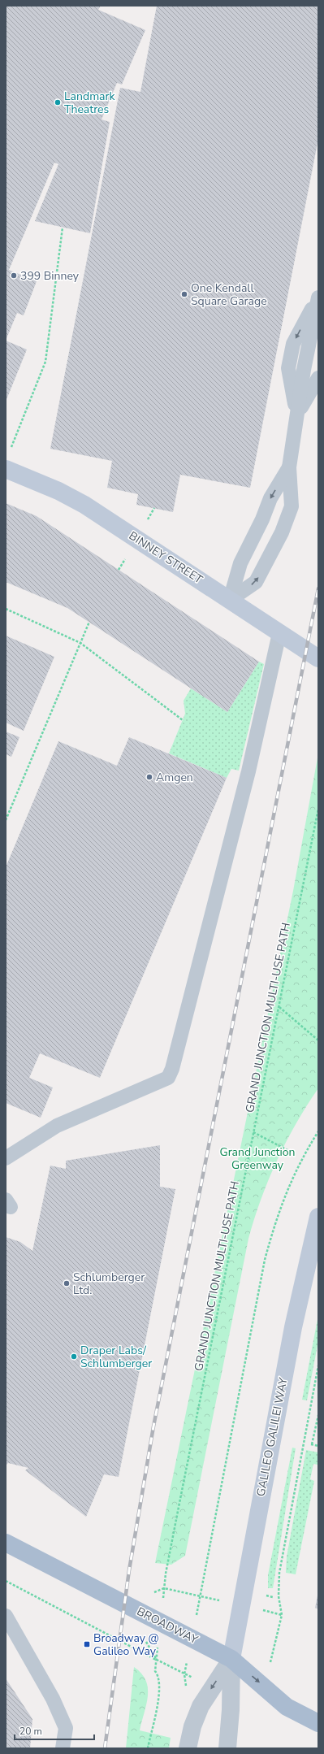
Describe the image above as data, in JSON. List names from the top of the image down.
{
  "streets": {
    "main road": ["BINNEY STREET", "GALILEO GALILEI WAY", "BROADWAY"],
    "path": ["GRAND JUNCTION MULTI-USE PATH"]
  },
  "crossings": [
    ["GALILEO GALILEI WAY", "BROADWAY"]
  ],
  "parks": ["Grand Junction Greenway"],
  "places": {
    "other": [
      "Landmark Theatres",
      "399 Binney",
      "One Kendall Square Garage",
      "Amgen",
      "Schlumberger Ltd.",
      "Draper Labs/ Schlumberger"
    ],
    "transit": ["Broadway @ Galileo Way"]
  },
  "scale_bar": "20 m"
}
